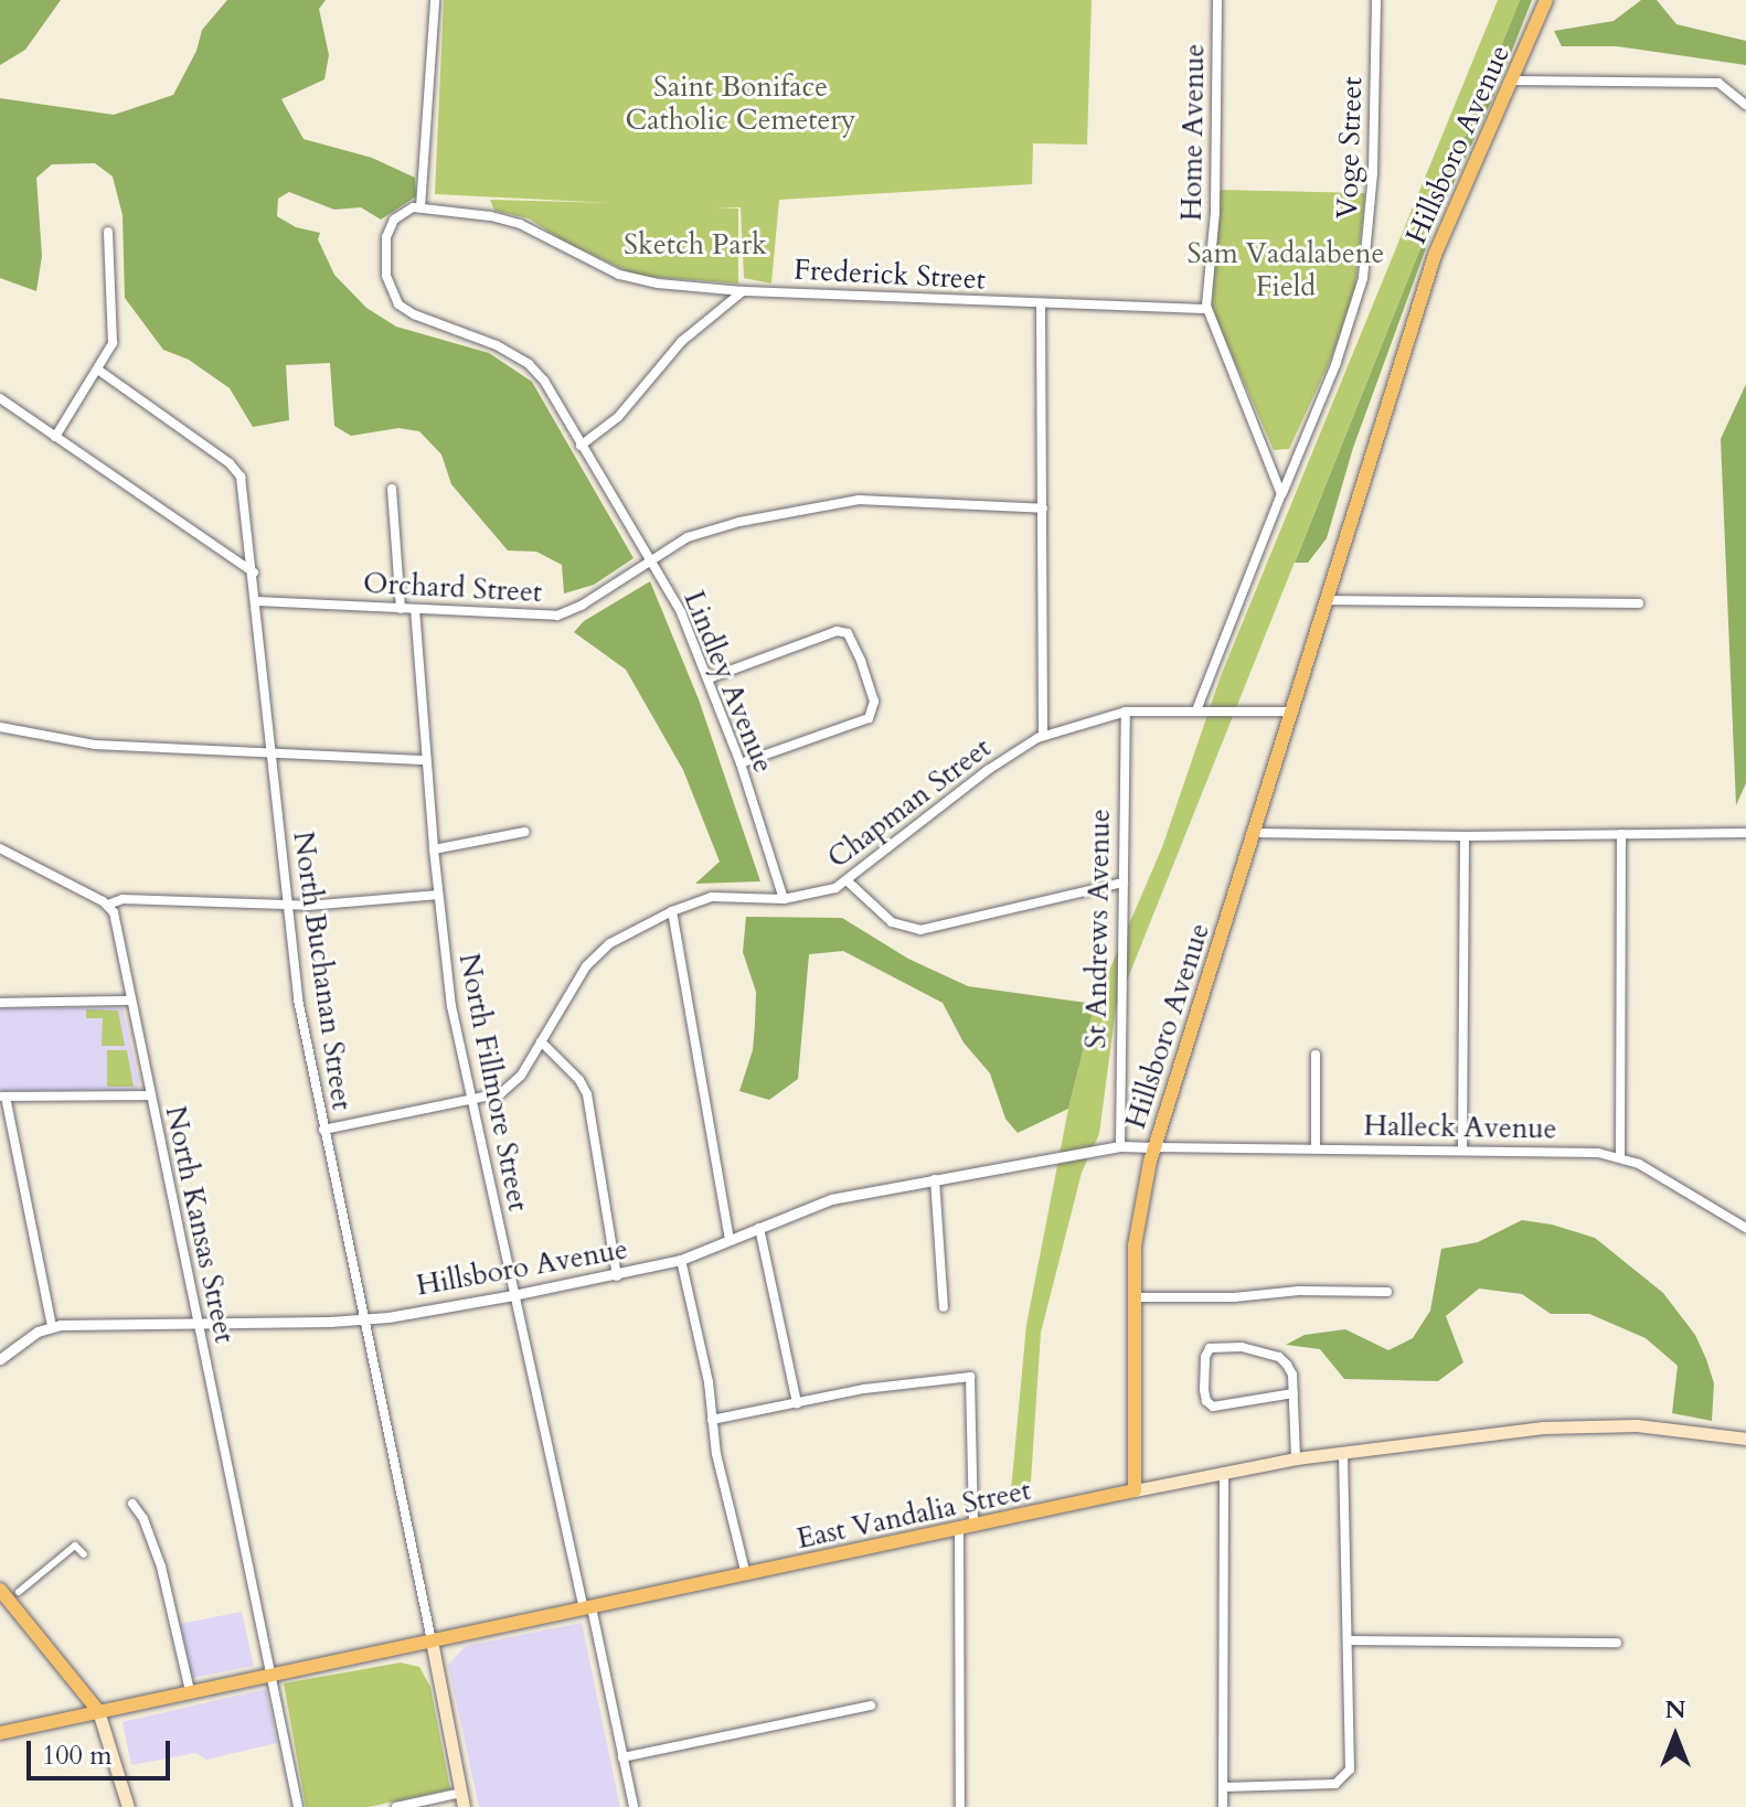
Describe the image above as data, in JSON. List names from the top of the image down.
{
  "streets": {
    "main road": ["Hillsboro Avenue", "East Vandalia Street"],
    "street": [
      "Home Avenue",
      "Voge Street",
      "Frederick Street",
      "Orchard Street",
      "Lindley Avenue",
      "Chapman Street",
      "St Andrews Avenue",
      "North Buchanan Street",
      "North Fillmore Street",
      "Halleck Avenue",
      "North Kansas Street"
    ]
  },
  "crossings": [
    ["Home Avenue", "Voge Street"],
    ["Home Avenue", "Frederick Street"],
    ["Hillsboro Avenue", "Chapman Street"],
    ["Hillsboro Avenue", "St Andrews Avenue"],
    ["Hillsboro Avenue", "North Buchanan Street"],
    ["Hillsboro Avenue", "North Fillmore Street"],
    ["Hillsboro Avenue", "Halleck Avenue"],
    ["Hillsboro Avenue", "North Kansas Street"],
    ["Frederick Street", "Lindley Avenue"],
    ["Orchard Street", "Lindley Avenue"],
    ["Orchard Street", "North Buchanan Street"],
    ["Orchard Street", "North Fillmore Street"],
    ["Lindley Avenue", "Chapman Street"],
    ["Chapman Street", "St Andrews Avenue"],
    ["Chapman Street", "North Buchanan Street"],
    ["Chapman Street", "North Fillmore Street"],
    ["North Buchanan Street", "East Vandalia Street"],
    ["North Fillmore Street", "East Vandalia Street"],
    ["North Kansas Street", "East Vandalia Street"]
  ],
  "parks": ["Saint Boniface Catholic Cemetery", "Sketch Park", "Sam Vadalabene Field"],
  "scale_bar": "100 m",
  "north": "top"
}
